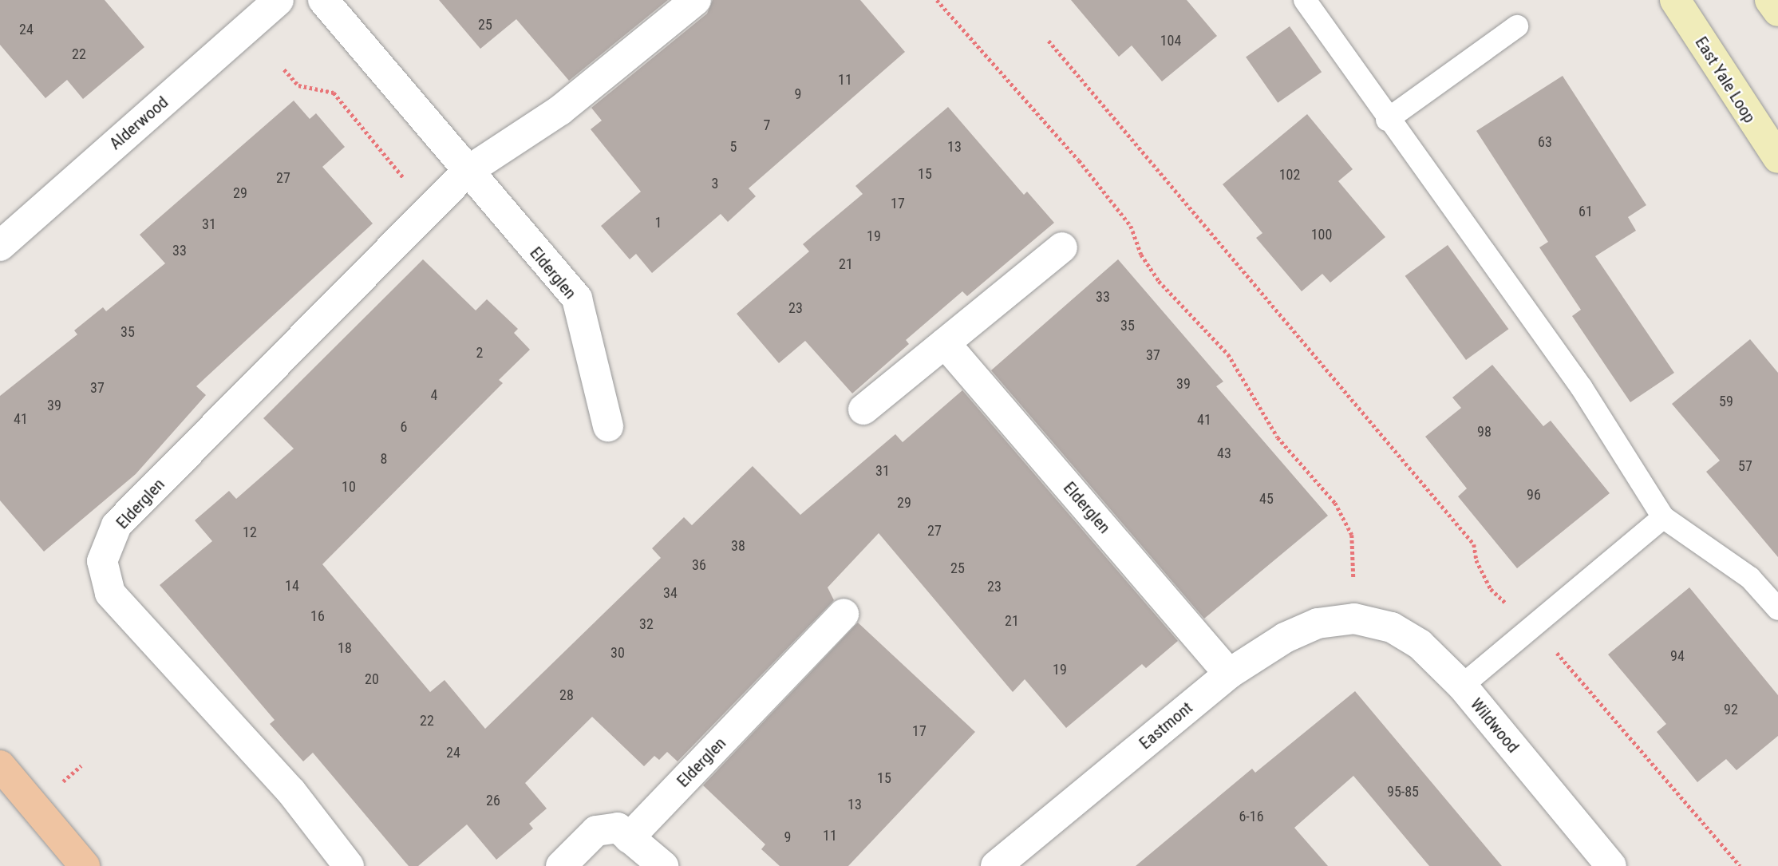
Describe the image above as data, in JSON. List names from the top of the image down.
{
  "streets": {
    "main road": ["East Yale Loop"],
    "street": [
      "Alderwood",
      "Elderglen",
      "Eastmont",
      "Wildwood"
    ]
  },
  "crossings": [
    ["Elderglen", "Eastmont"],
    ["Eastmont", "Wildwood"]
  ],
  "house_numbers": [
    "25",
    "24",
    "104",
    "22",
    "11",
    "9",
    "7",
    "63",
    "5",
    "13",
    "15",
    "102",
    "27",
    "3",
    "29",
    "17",
    "61",
    "1",
    "31",
    "100",
    "19",
    "33",
    "21",
    "33",
    "23",
    "35",
    "35",
    "2",
    "37",
    "39",
    "37",
    "4",
    "59",
    "39",
    "41",
    "41",
    "6",
    "98",
    "43",
    "8",
    "57",
    "31",
    "10",
    "96",
    "45",
    "29",
    "27",
    "12",
    "38",
    "36",
    "25",
    "14",
    "23",
    "34",
    "16",
    "21",
    "32",
    "18",
    "30",
    "94",
    "19",
    "20",
    "28",
    "92",
    "22",
    "17",
    "24",
    "15",
    "95-85",
    "26",
    "13",
    "6-16",
    "11",
    "9"
  ]
}
